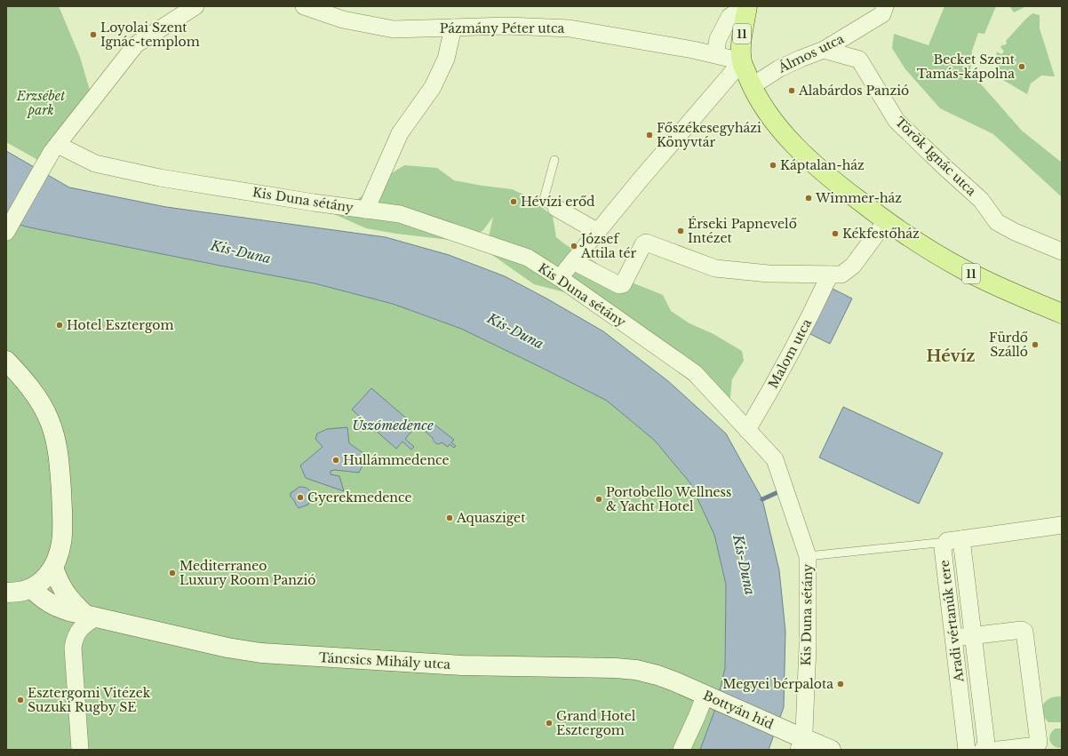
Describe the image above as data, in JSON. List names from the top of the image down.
{
  "streets": {
    "main road": ["11"],
    "street": [
      "Pázmány Péter utca",
      "Álmos utca",
      "Török Ignác utca",
      "Kis Duna sétány",
      "Malom utca",
      "Aradi vértanúk tere",
      "Táncsics Mihály utca",
      "Bottyán híd"
    ]
  },
  "crossings": [
    ["Pázmány Péter utca", "11"],
    ["11", "Álmos utca"],
    ["Álmos utca", "Török Ignác utca"],
    ["Kis Duna sétány", "Malom utca"],
    ["Kis Duna sétány", "Bottyán híd"],
    ["Táncsics Mihály utca", "Bottyán híd"]
  ],
  "districts": ["Hévíz"],
  "water": ["Kis-Duna", "Úszómedence"],
  "parks": ["Erzsébet park"],
  "places": [
    "Loyolai Szent Ignác-templom",
    "Becket Szent Tamás-kápolna",
    "Alabárdos Panzió",
    "Főszékesegyházi Könyvtár",
    "Káptalan-ház",
    "Wimmer-ház",
    "Hévízi erőd",
    "Érseki Papnevelő Intézet",
    "Kékfestőház",
    "József Attila tér",
    "Hotel Esztergom",
    "Fürdő Szálló",
    "Hullámmedence",
    "Gyerekmedence",
    "Portobello Wellness & Yacht Hotel",
    "Aquasziget",
    "Mediterraneo Luxury Room Panzió",
    "Megyei bérpalota",
    "Esztergomi Vitézek Suzuki Rugby SE",
    "Grand Hotel Esztergom"
  ]
}
